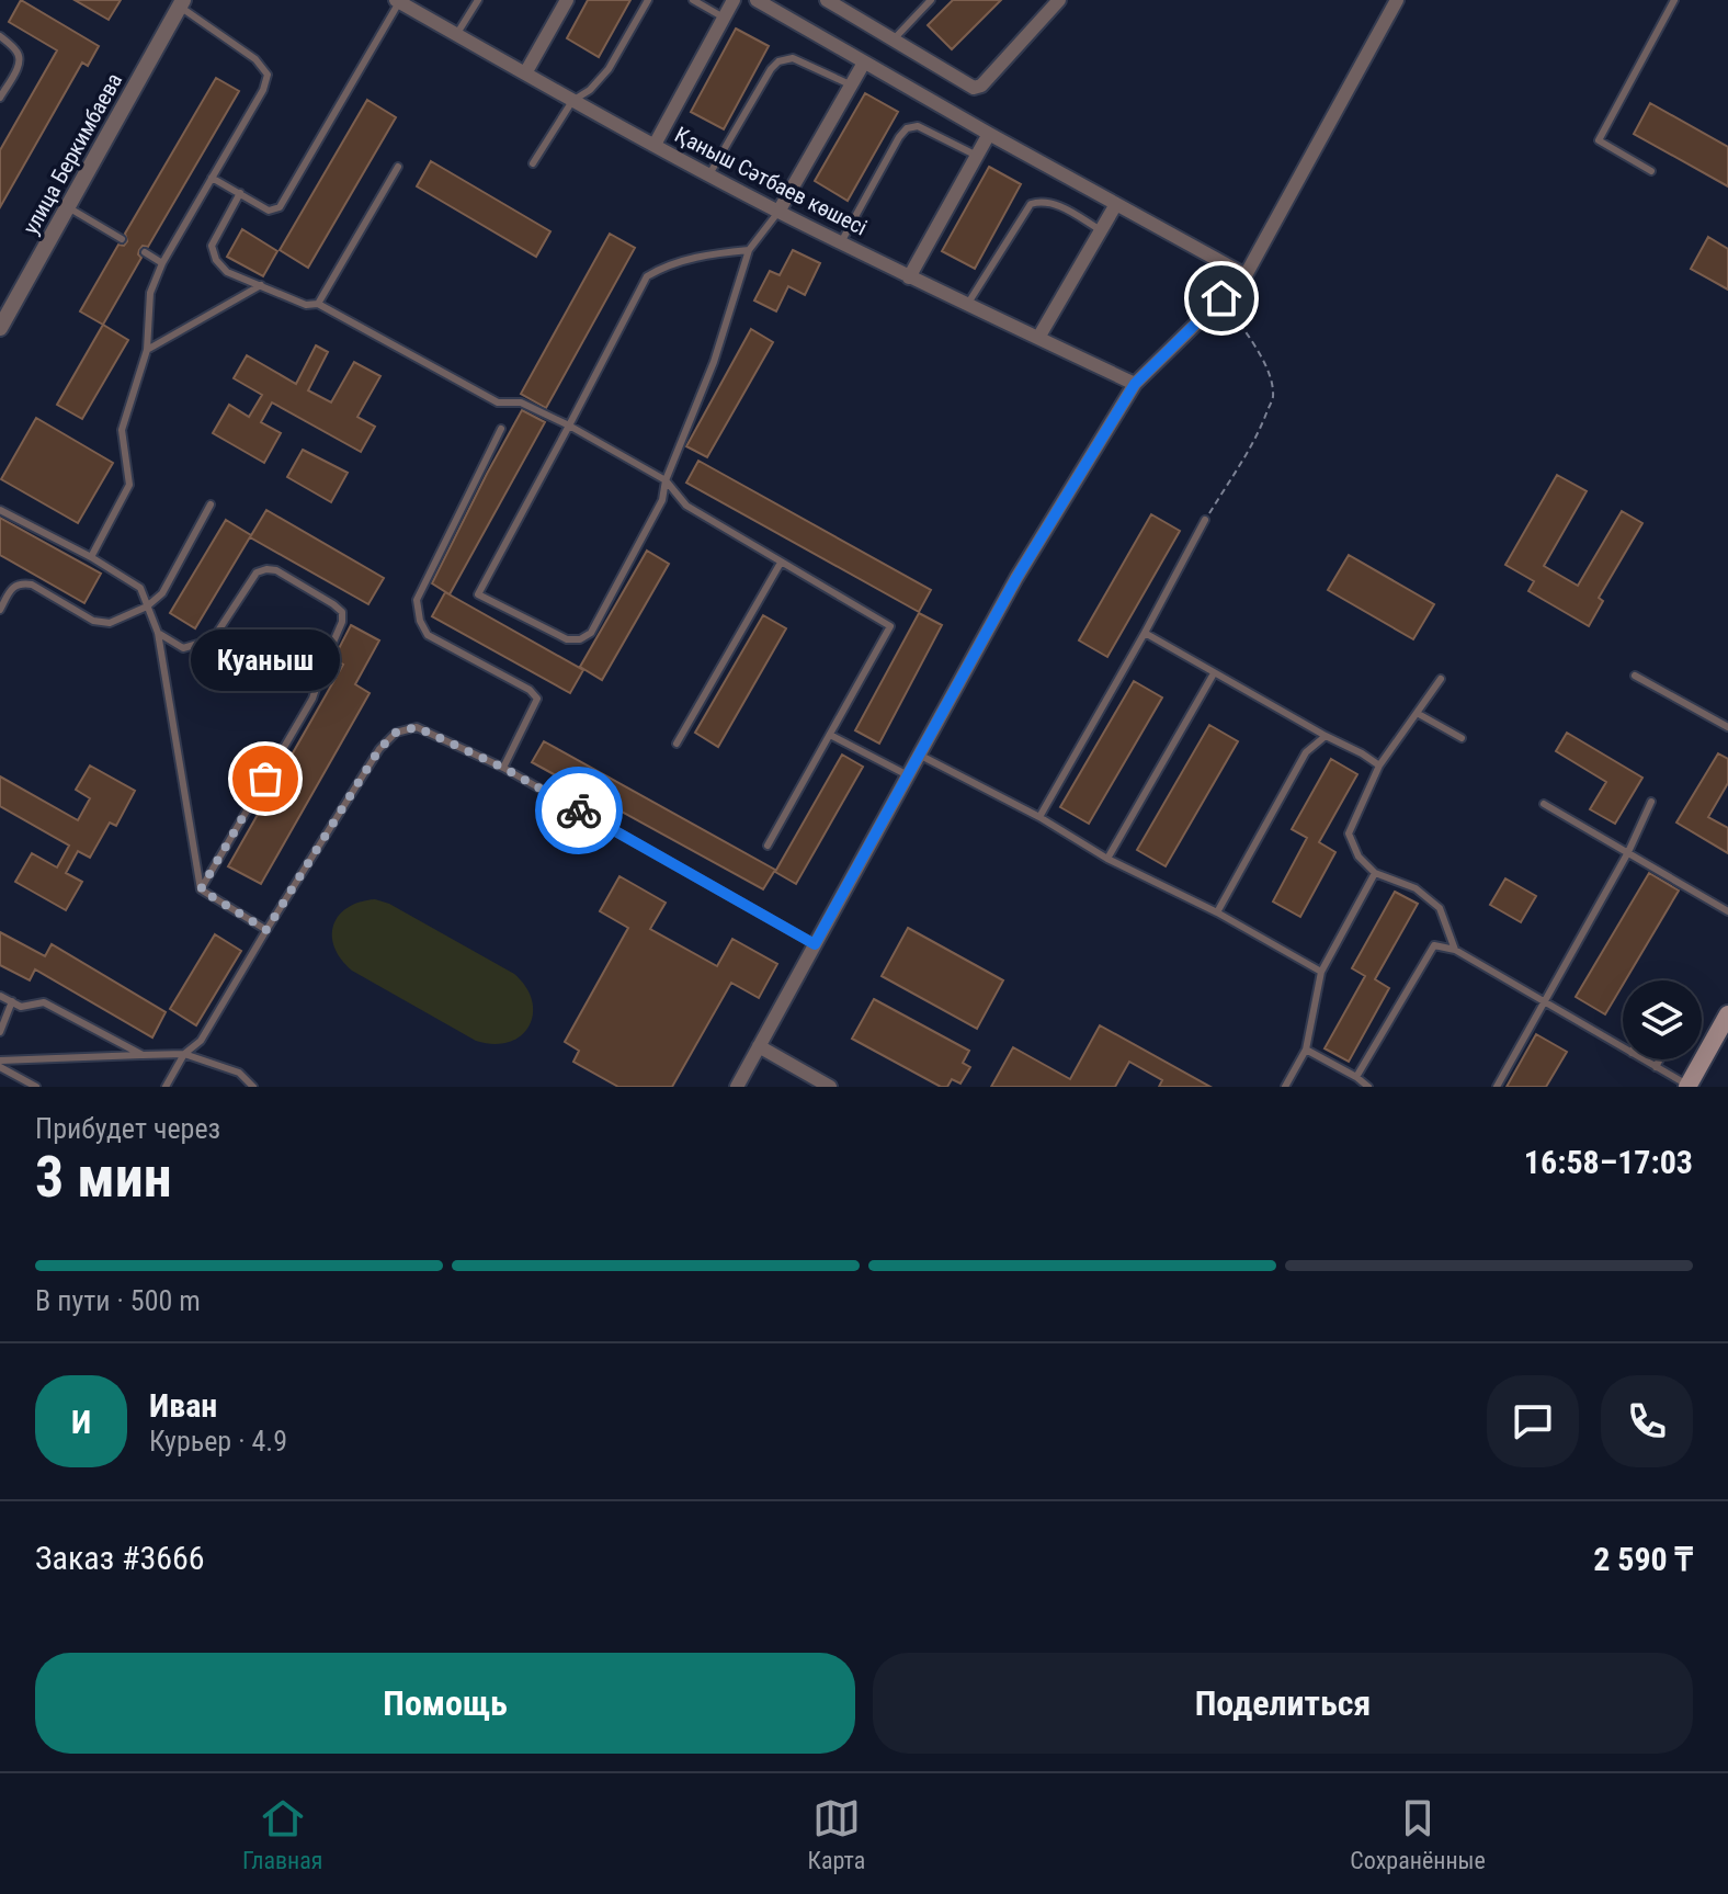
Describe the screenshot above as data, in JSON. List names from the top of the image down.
{
  "streets": {
    "street": ["улица Беркимбаева", "Қаныш Сәтбаев көшесі"]
  },
  "places": ["Куаныш"],
  "page": {
    "bubble": "Куаныш",
    "heading": ["3 мин", "Прибудет через", "16:58–17:03"],
    "panel": [
      "Иван",
      "Курьер · 4.9",
      "Заказ #3666",
      "2 590 ₸"
    ],
    "bar": "В пути · 500 m",
    "round": "И",
    "buttons": ["Помощь", "Поделиться"],
    "tabs": ["Главная", "Карта", "Сохранённые"]
  }
}
